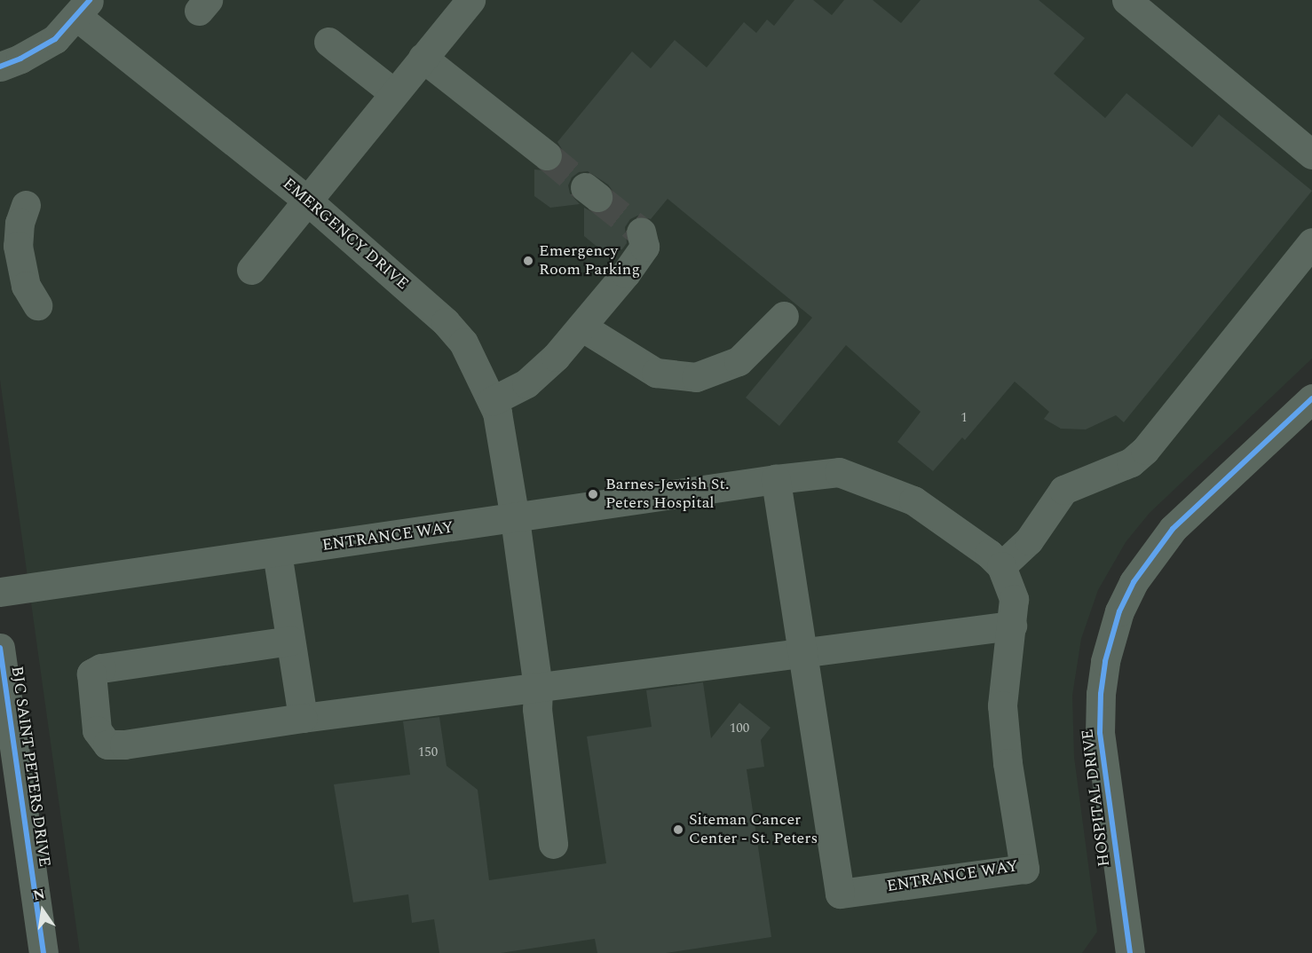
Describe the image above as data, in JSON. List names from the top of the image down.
{
  "streets": {
    "street": [
      "EMERGENCY DRIVE",
      "ENTRANCE WAY",
      "BJC SAINT PETERS DRIVE",
      "HOSPITAL DRIVE"
    ]
  },
  "crossings": [
    ["EMERGENCY DRIVE", "ENTRANCE WAY"]
  ],
  "places": ["Emergency Room Parking", "Barnes-Jewish St. Peters Hospital", "Siteman Cancer Center - St. Peters"],
  "house_numbers": ["1", "100", "150"],
  "north": "top"
}
